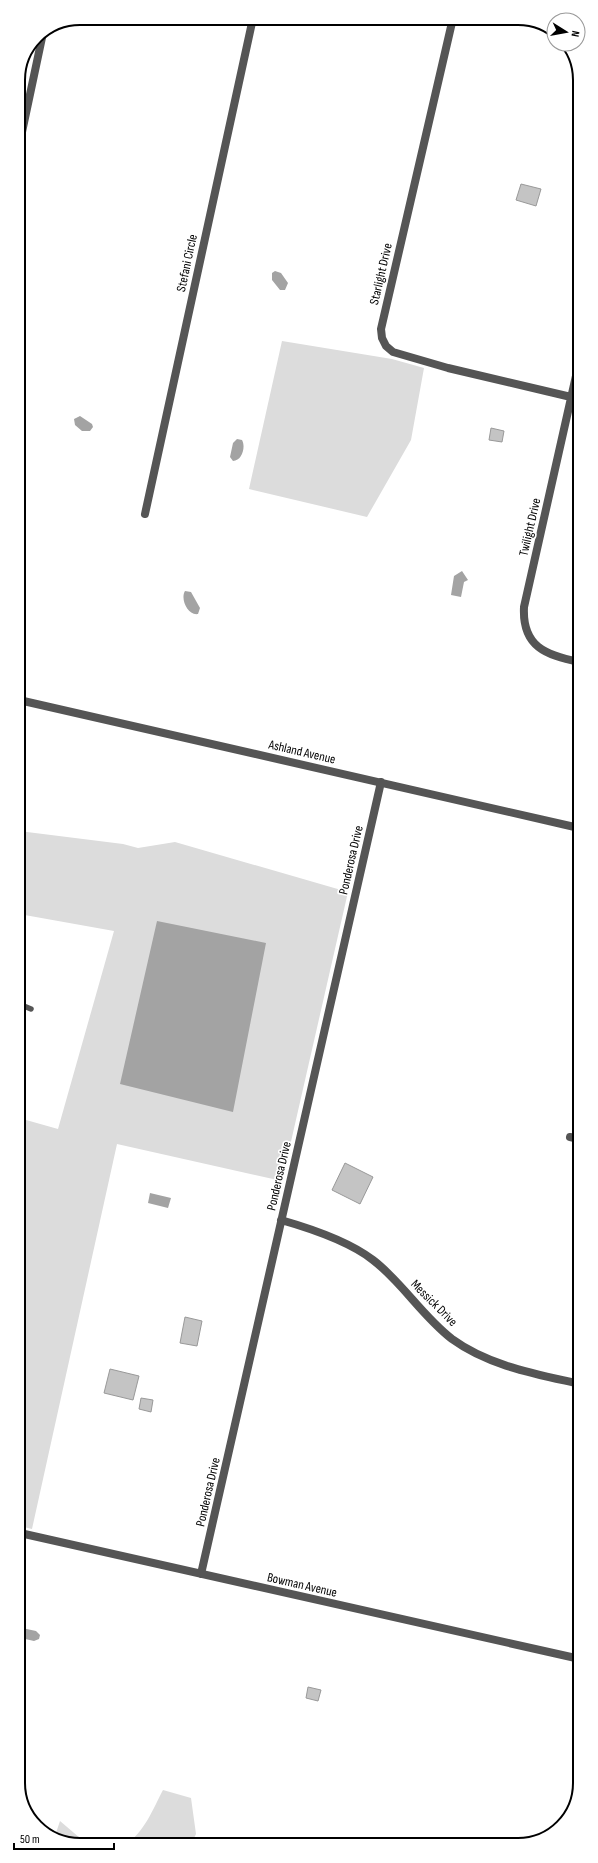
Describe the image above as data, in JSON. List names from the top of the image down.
{
  "streets": {
    "street": [
      "Stefani Circle",
      "Starlight Drive",
      "Twilight Drive",
      "Ashland Avenue",
      "Ponderosa Drive",
      "Messick Drive",
      "Bowman Avenue"
    ]
  },
  "crossings": [
    ["Starlight Drive", "Twilight Drive"],
    ["Ashland Avenue", "Ponderosa Drive"],
    ["Ponderosa Drive", "Messick Drive"],
    ["Ponderosa Drive", "Bowman Avenue"]
  ],
  "scale_bar": "50 m",
  "north": "right"
}
